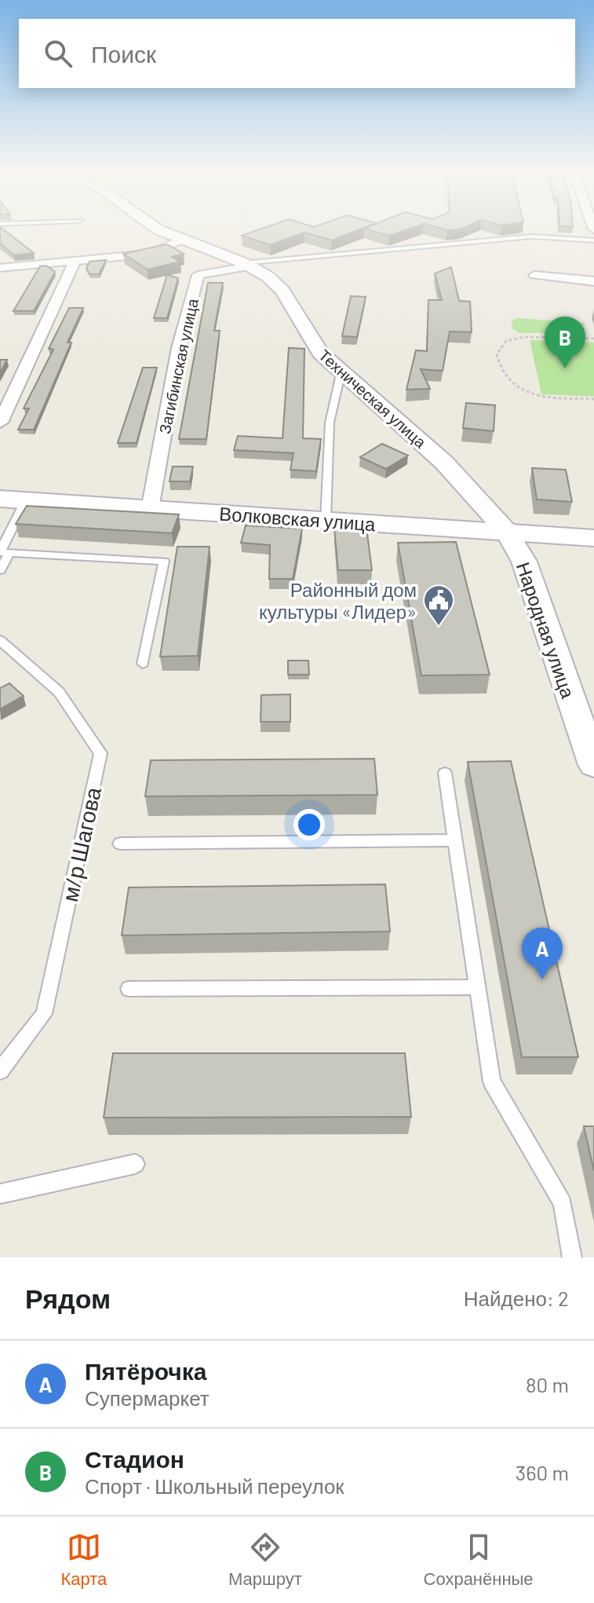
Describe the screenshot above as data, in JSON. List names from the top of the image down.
{
  "streets": {
    "main road": ["Волковская улица"],
    "street": ["Загибинская улица", "Техническая улица", "Народная улица"],
    "lane": ["м/р Шагова"]
  },
  "crossings": [
    ["Загибинская улица", "Техническая улица"],
    ["Загибинская улица", "Волковская улица"],
    ["Техническая улица", "Волковская улица"],
    ["Техническая улица", "Народная улица"],
    ["Волковская улица", "Народная улица"]
  ],
  "places": {
    "public building": ["Районный дом культуры «Лидер»"]
  },
  "page": {
    "search": "Поиск",
    "pins": ["B", "A"],
    "heading": ["Рядом", "Найдено: 2"],
    "list": [
      {
        "mark": "A",
        "name": "Пятёрочка",
        "note": "Супермаркет",
        "value": "80 m"
      },
      {
        "mark": "B",
        "name": "Стадион",
        "note": "Спорт · Школьный переулок",
        "value": "360 m"
      }
    ],
    "nav": ["Карта", "Маршрут", "Сохранённые"]
  }
}
